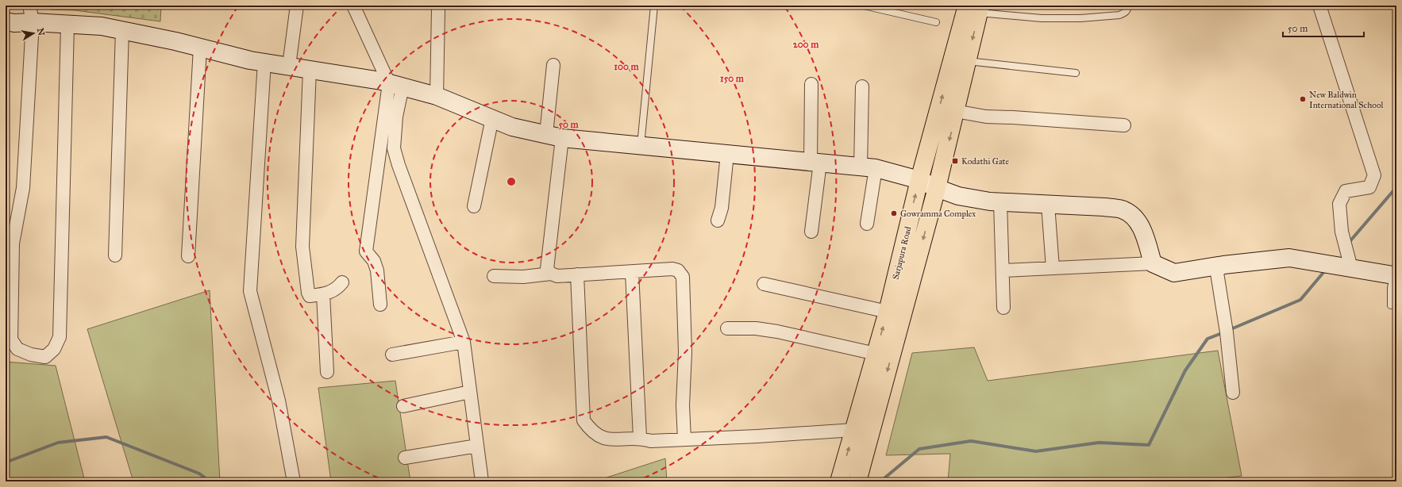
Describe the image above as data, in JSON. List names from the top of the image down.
{
  "streets": {
    "main road": ["Sarjapura Road"]
  },
  "places": {
    "other": ["New Baldwin International School", "Gowramma Complex"],
    "transit": ["Kodathi Gate"]
  },
  "scale_bar": "50 m",
  "north": "right",
  "rings": [
    "200 m",
    "100 m",
    "150 m",
    "50 m"
  ]
}
